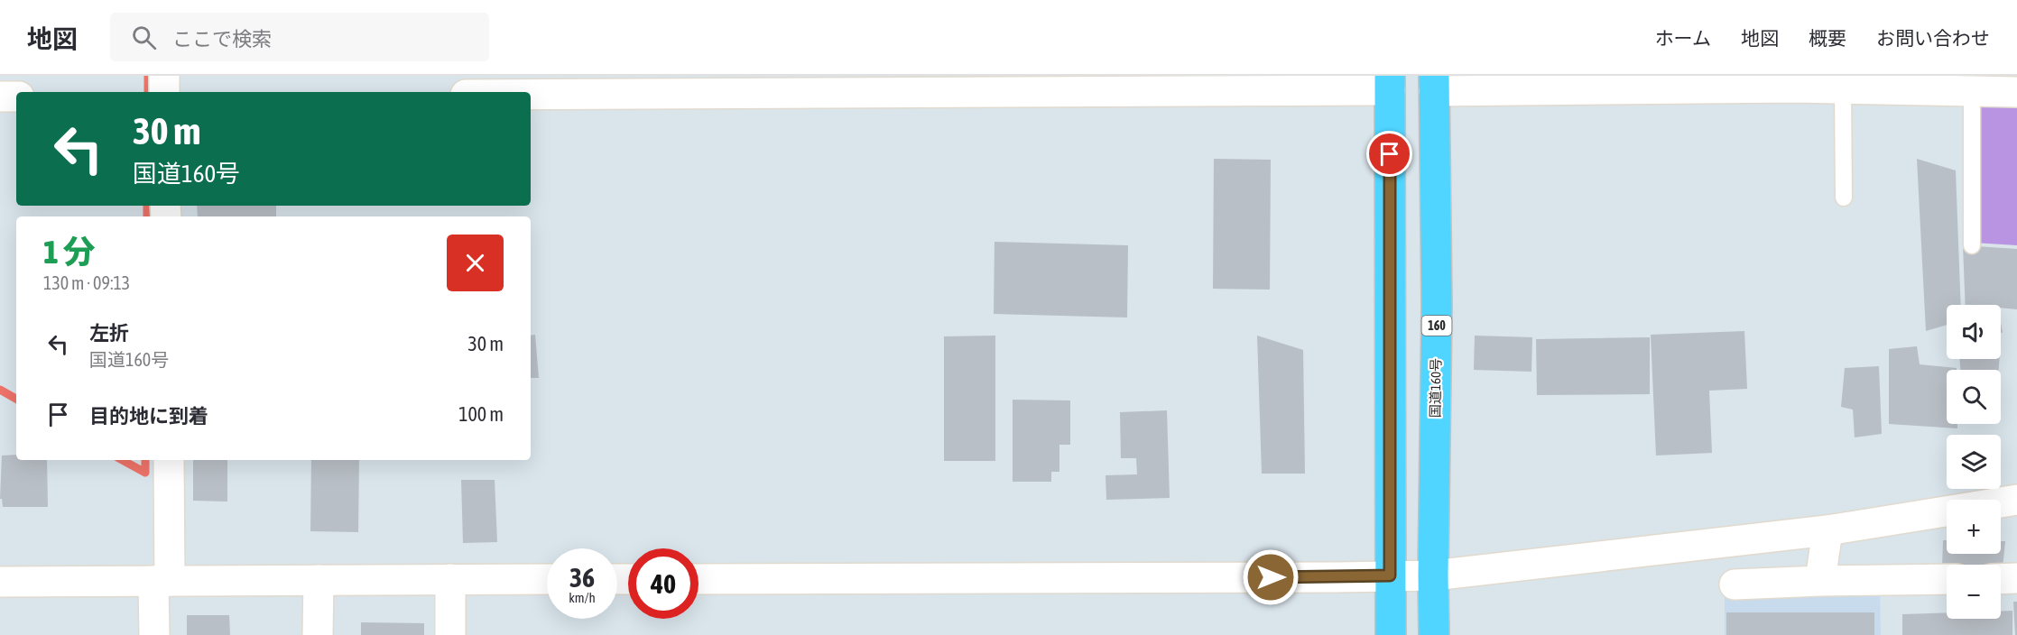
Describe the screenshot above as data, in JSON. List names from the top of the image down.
{
  "streets": {
    "highway": ["160", "国道160号"]
  },
  "page": {
    "header": "地図",
    "search": "ここで検索",
    "nav": [
      "ホーム",
      "地図",
      "概要",
      "お問い合わせ"
    ],
    "turn": ["30 m", "国道160号"],
    "heading": ["1 分", "130 m · 09:13"],
    "map_buttons": ["+", "−"],
    "list": [
      {
        "name": "左折",
        "note": "国道160号",
        "value": "30 m"
      },
      {
        "name": "目的地に到着",
        "value": "100 m"
      }
    ],
    "speed": "36 km/h",
    "limit": "40"
  }
}
